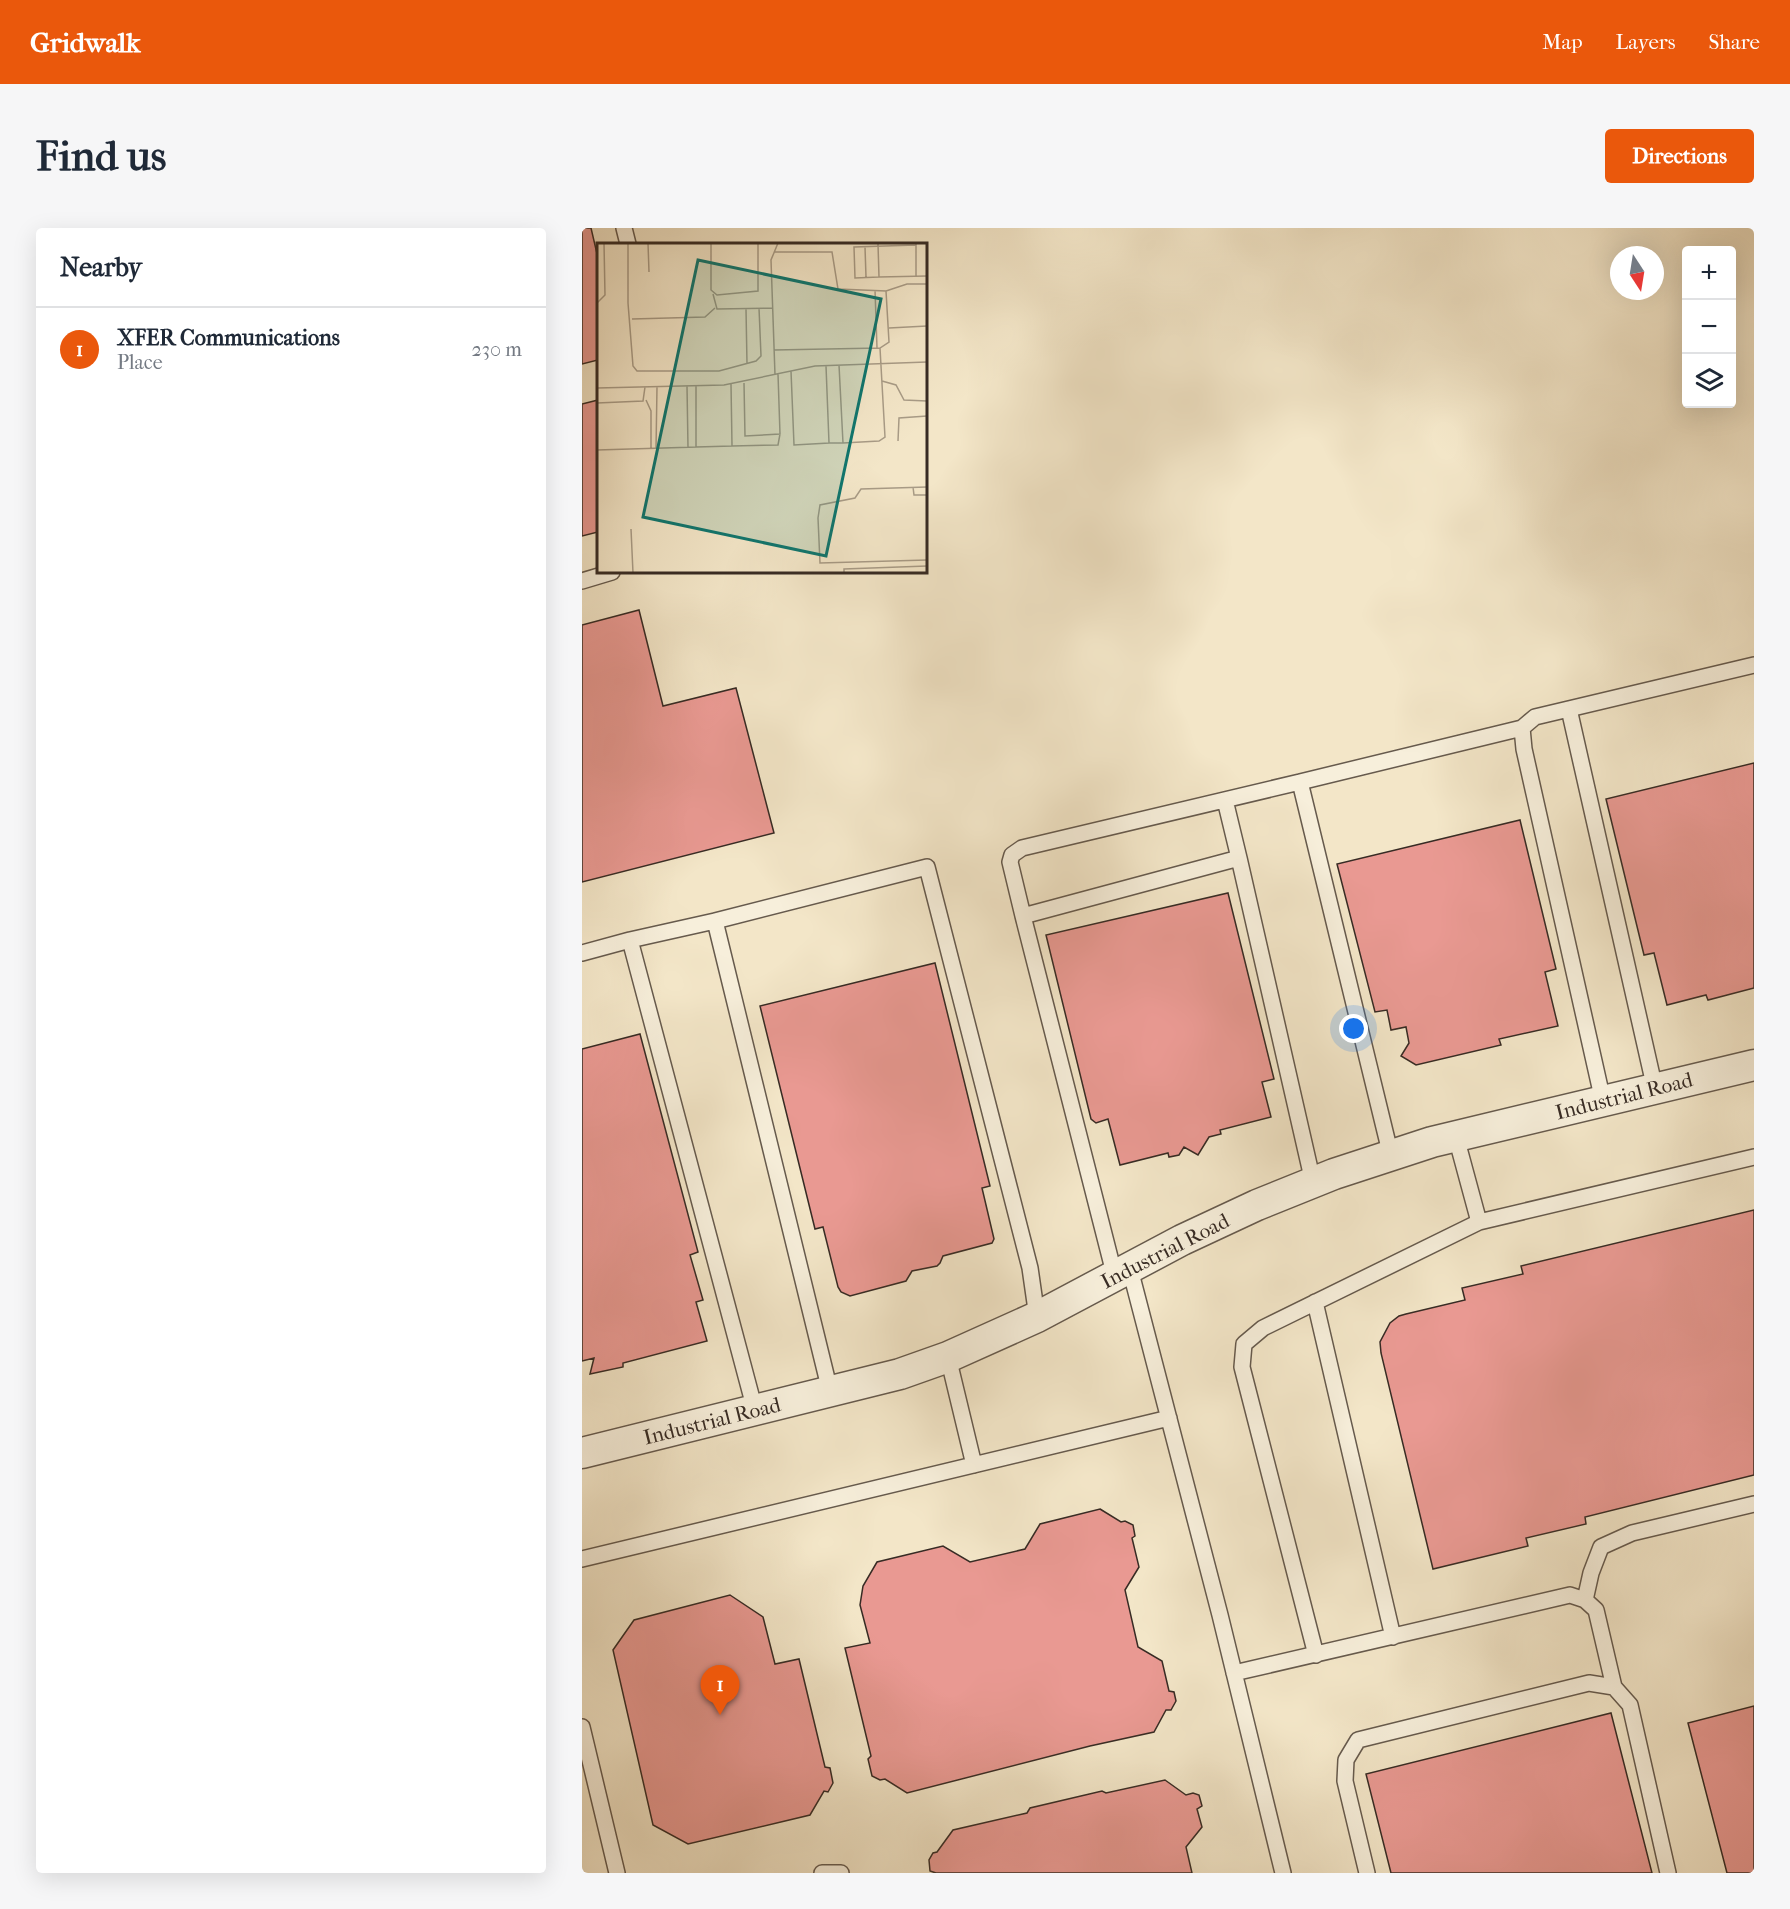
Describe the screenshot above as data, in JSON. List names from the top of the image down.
{
  "streets": {
    "street": ["Industrial Road"]
  },
  "north": "bottom",
  "page": {
    "header": "Gridwalk",
    "nav": ["Map", "Layers", "Share"],
    "buttons": "Directions",
    "title": "Find us",
    "heading": "Nearby",
    "map_buttons": ["+", "−"],
    "list": [
      {
        "mark": "1",
        "name": "XFER Communications",
        "note": "Place",
        "value": "230 m"
      }
    ],
    "pins": "1"
  }
}
